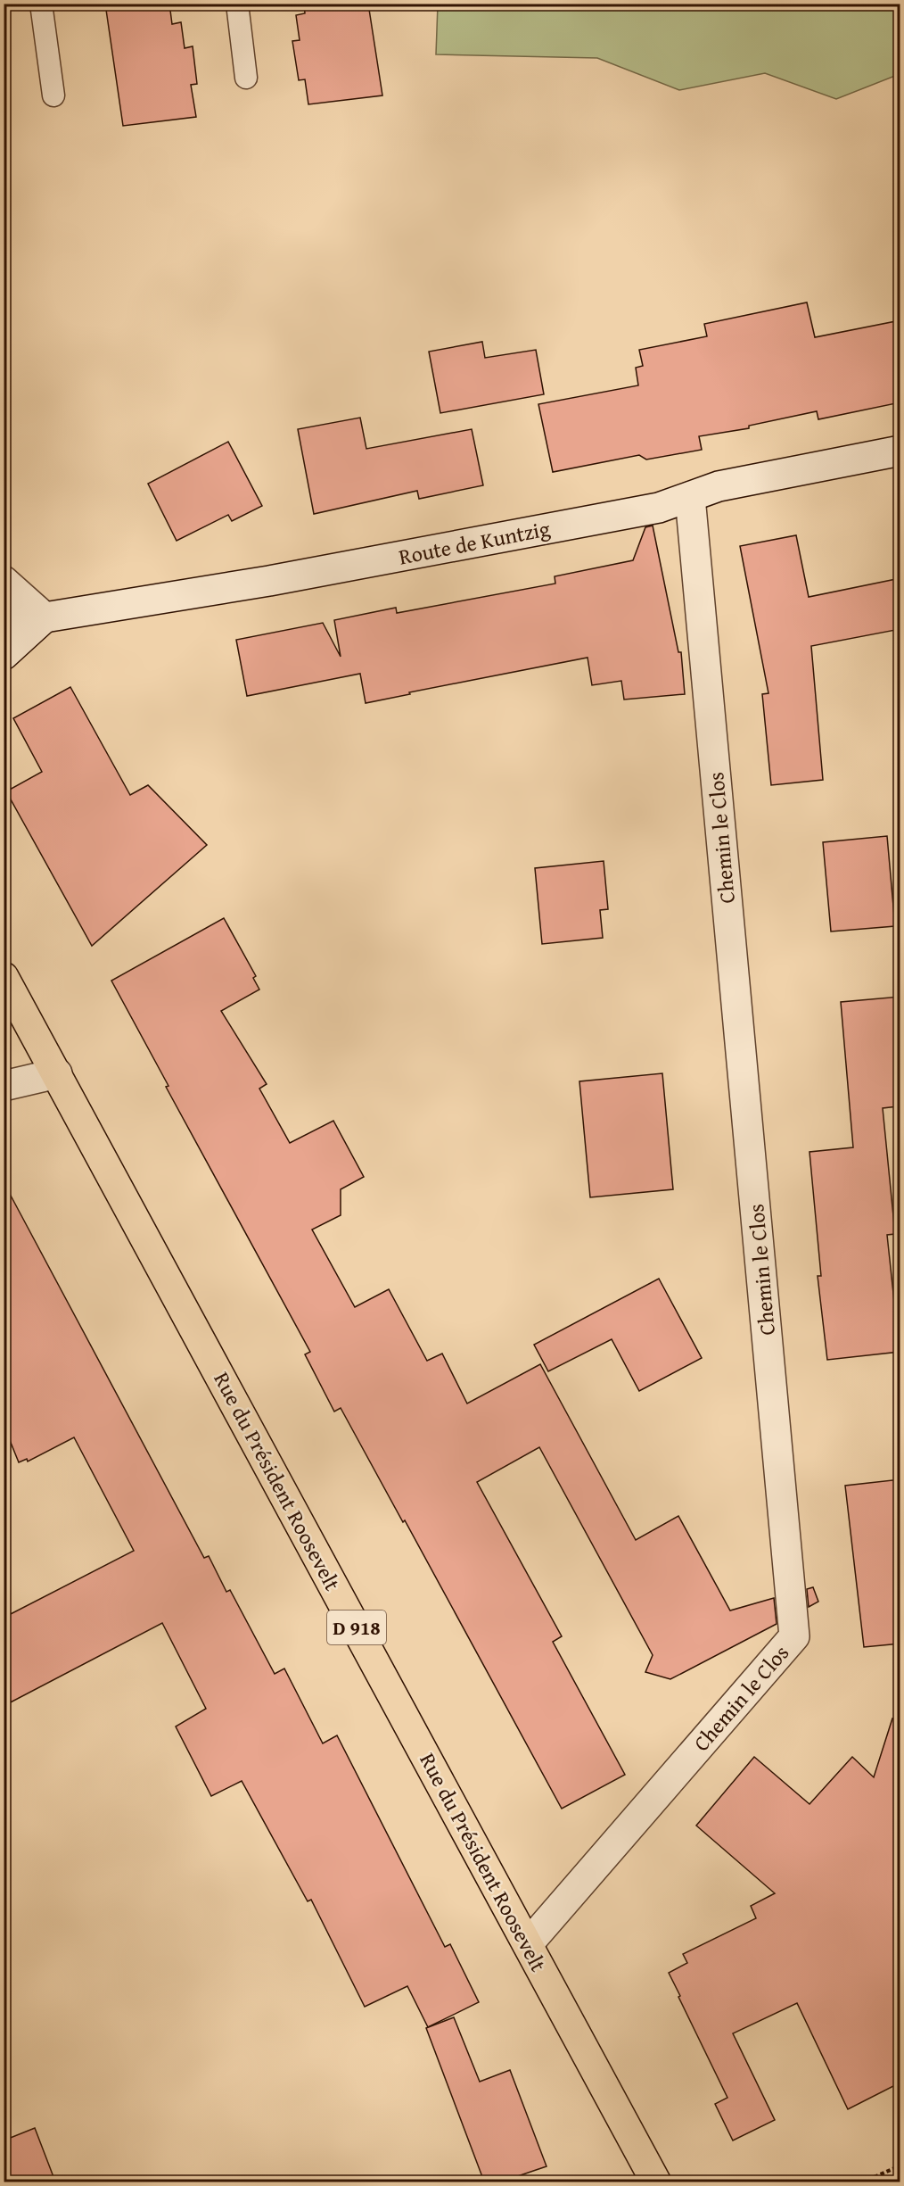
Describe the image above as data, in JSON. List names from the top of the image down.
{
  "streets": {
    "main road": ["Rue du Président Roosevelt", "D 918"],
    "street": ["Route de Kuntzig", "Chemin le Clos"]
  },
  "crossings": [
    ["Route de Kuntzig", "Chemin le Clos"],
    ["Chemin le Clos", "Rue du Président Roosevelt"]
  ]
}
